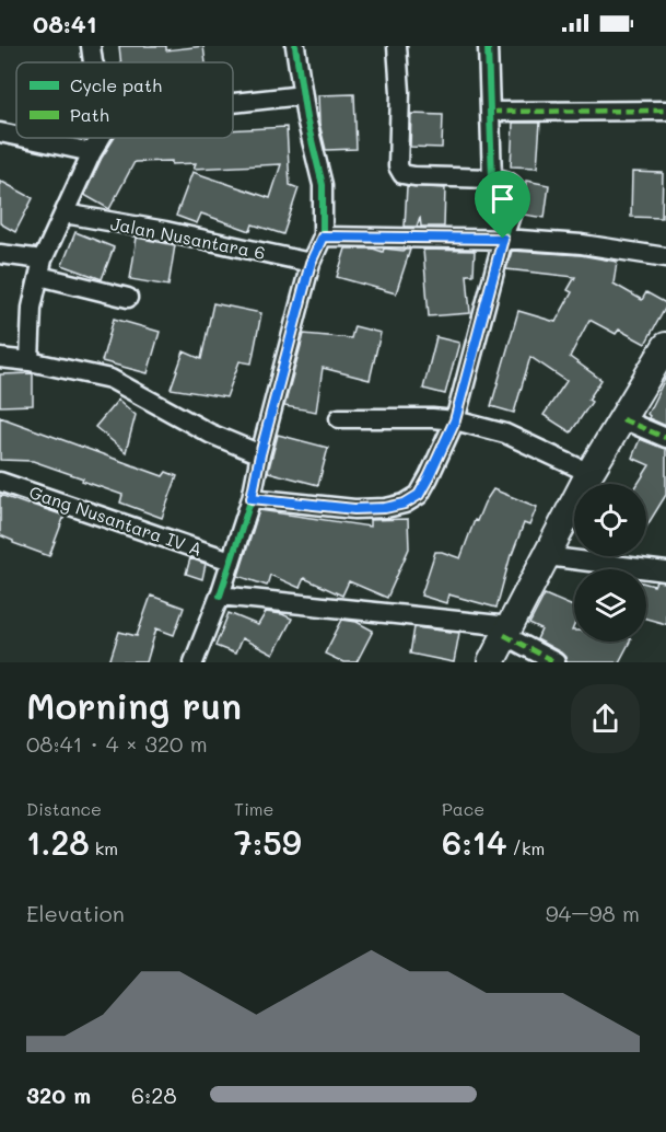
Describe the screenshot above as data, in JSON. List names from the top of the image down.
{
  "streets": {
    "street": ["Jalan Nusantara 6", "Gang Nusantara IV A"]
  },
  "legend": ["Cycle path", "Path"],
  "page": {
    "status": "08:41",
    "heading": ["Morning run", "08:41 · 4 × 320 m"],
    "stats": [
      ["Distance", "1.28 km"],
      ["Time", "7:59"],
      ["Pace", "6:14 /km"]
    ],
    "chart": ["Elevation", "94–98 m"],
    "list": [
      {
        "name": "320 m",
        "note": "6:28"
      }
    ]
  }
}
